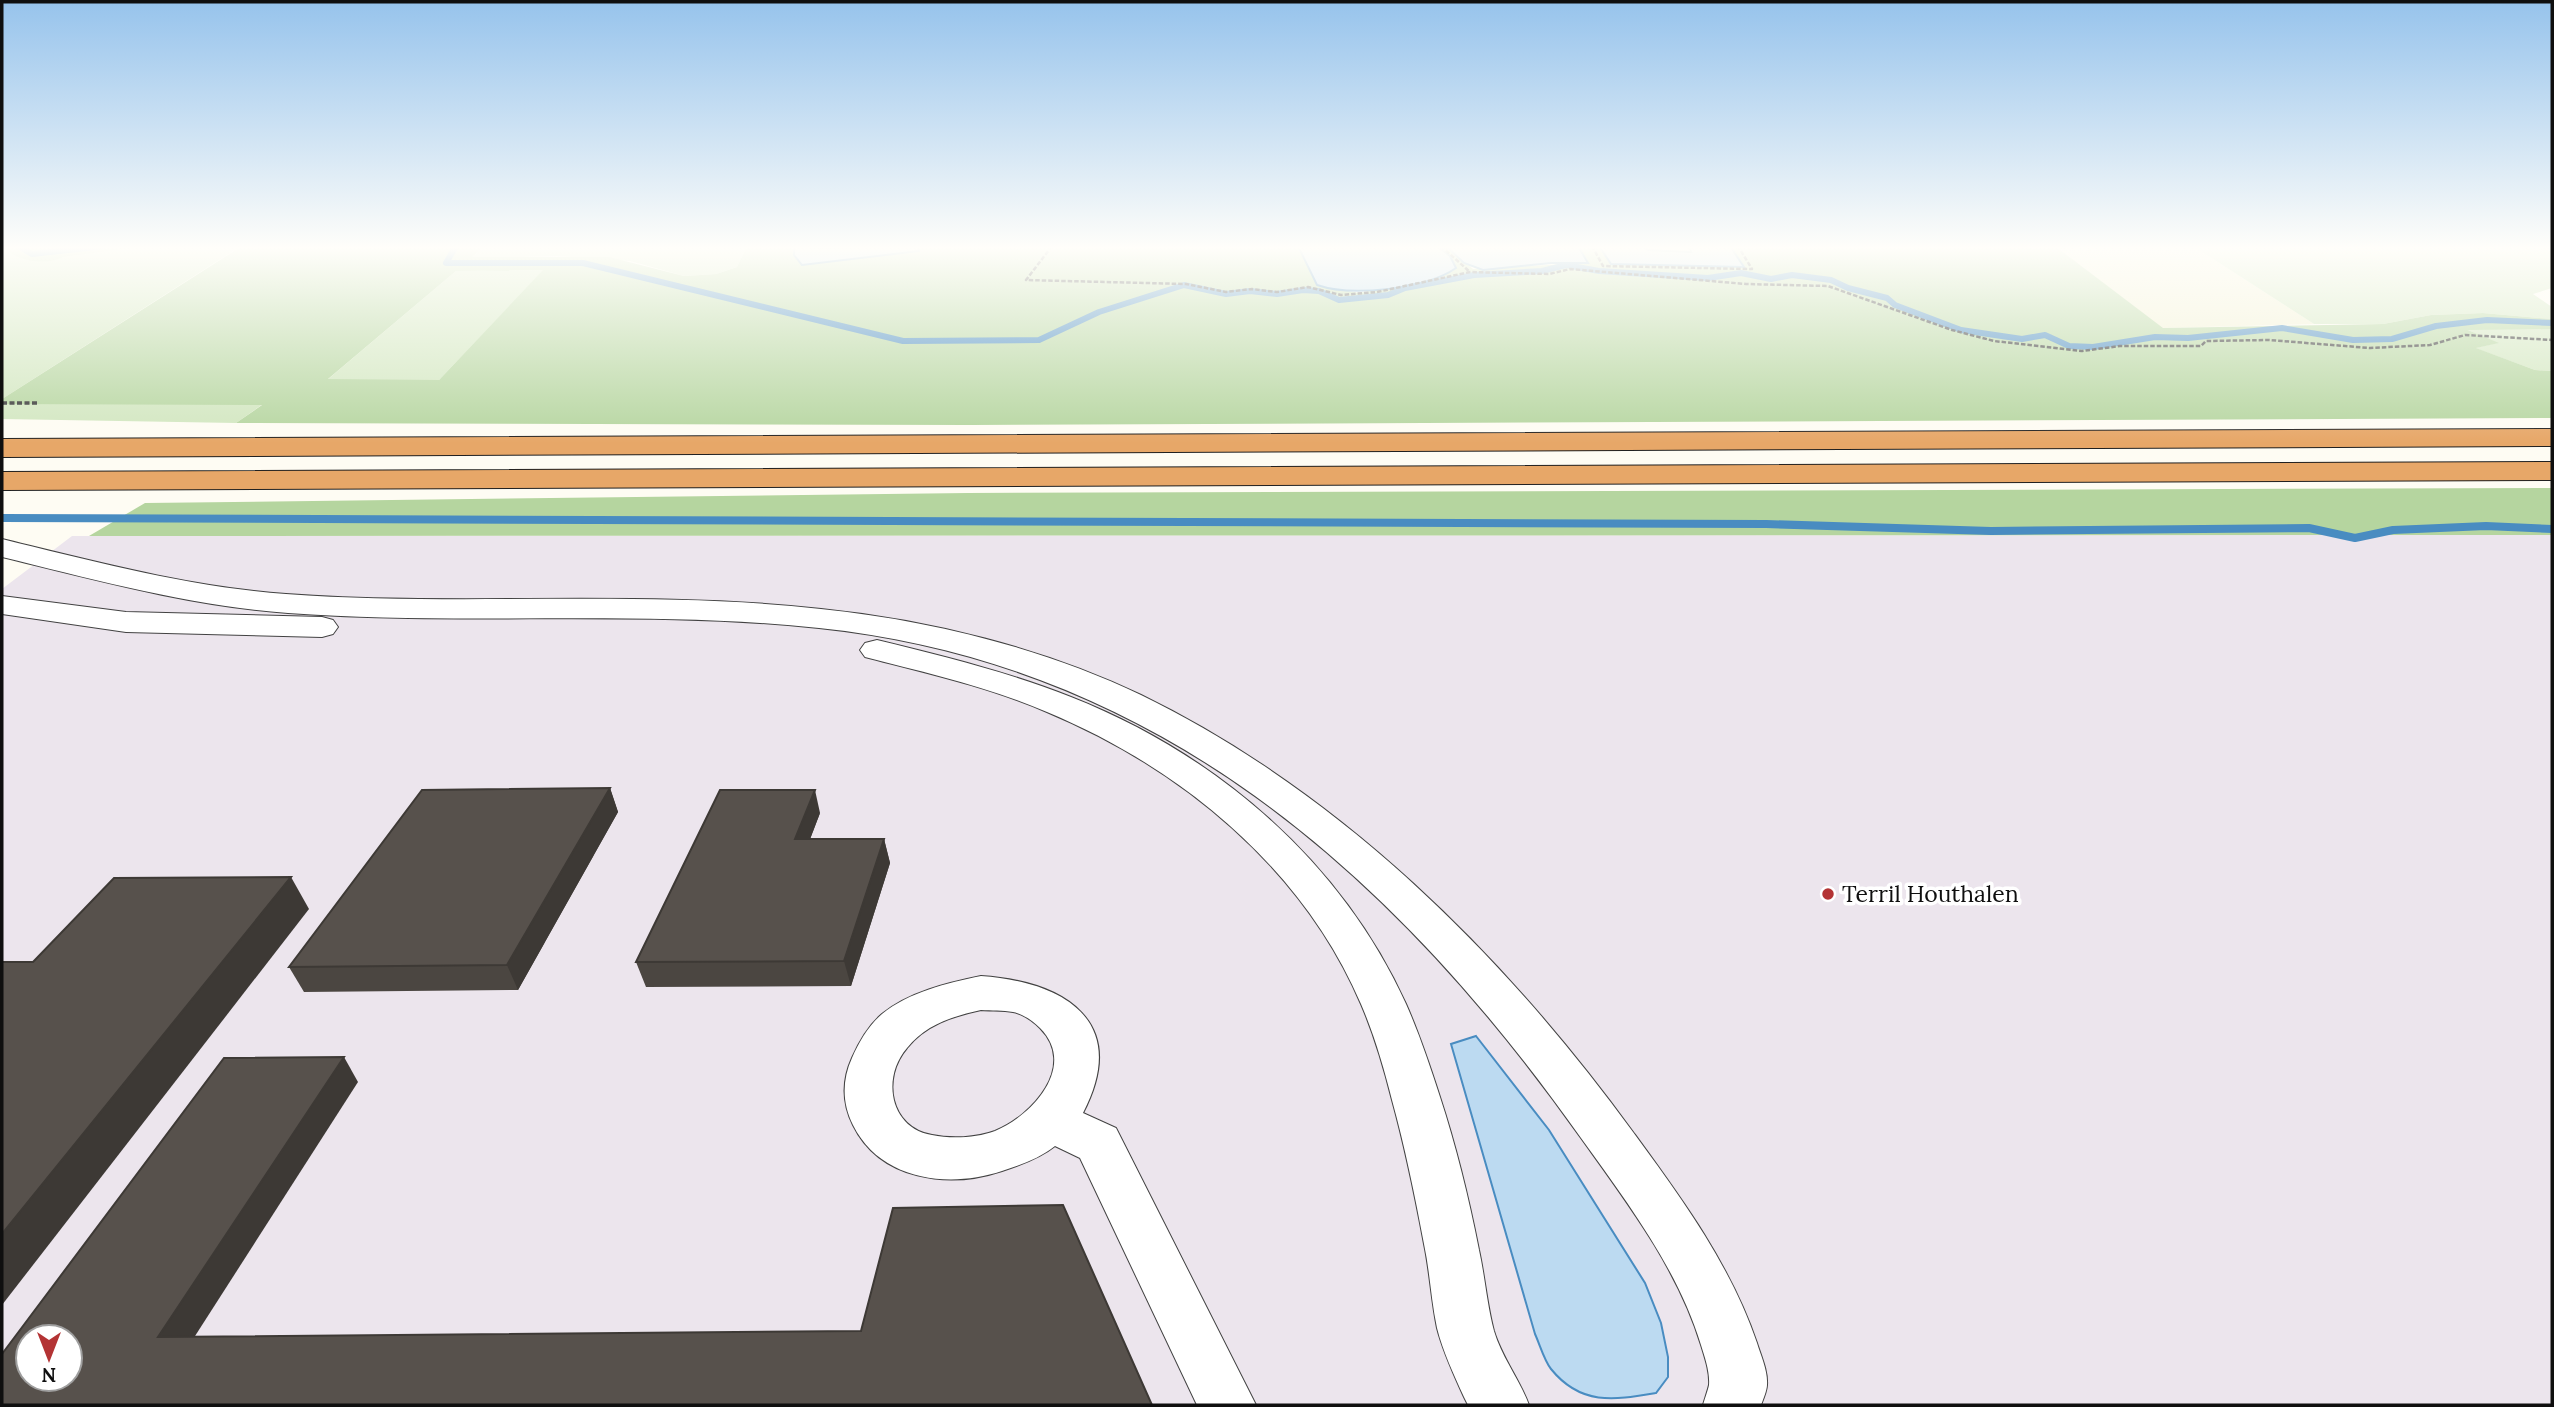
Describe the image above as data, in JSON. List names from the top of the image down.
{
  "places": ["Terril Houthalen"],
  "north": "bottom"
}
